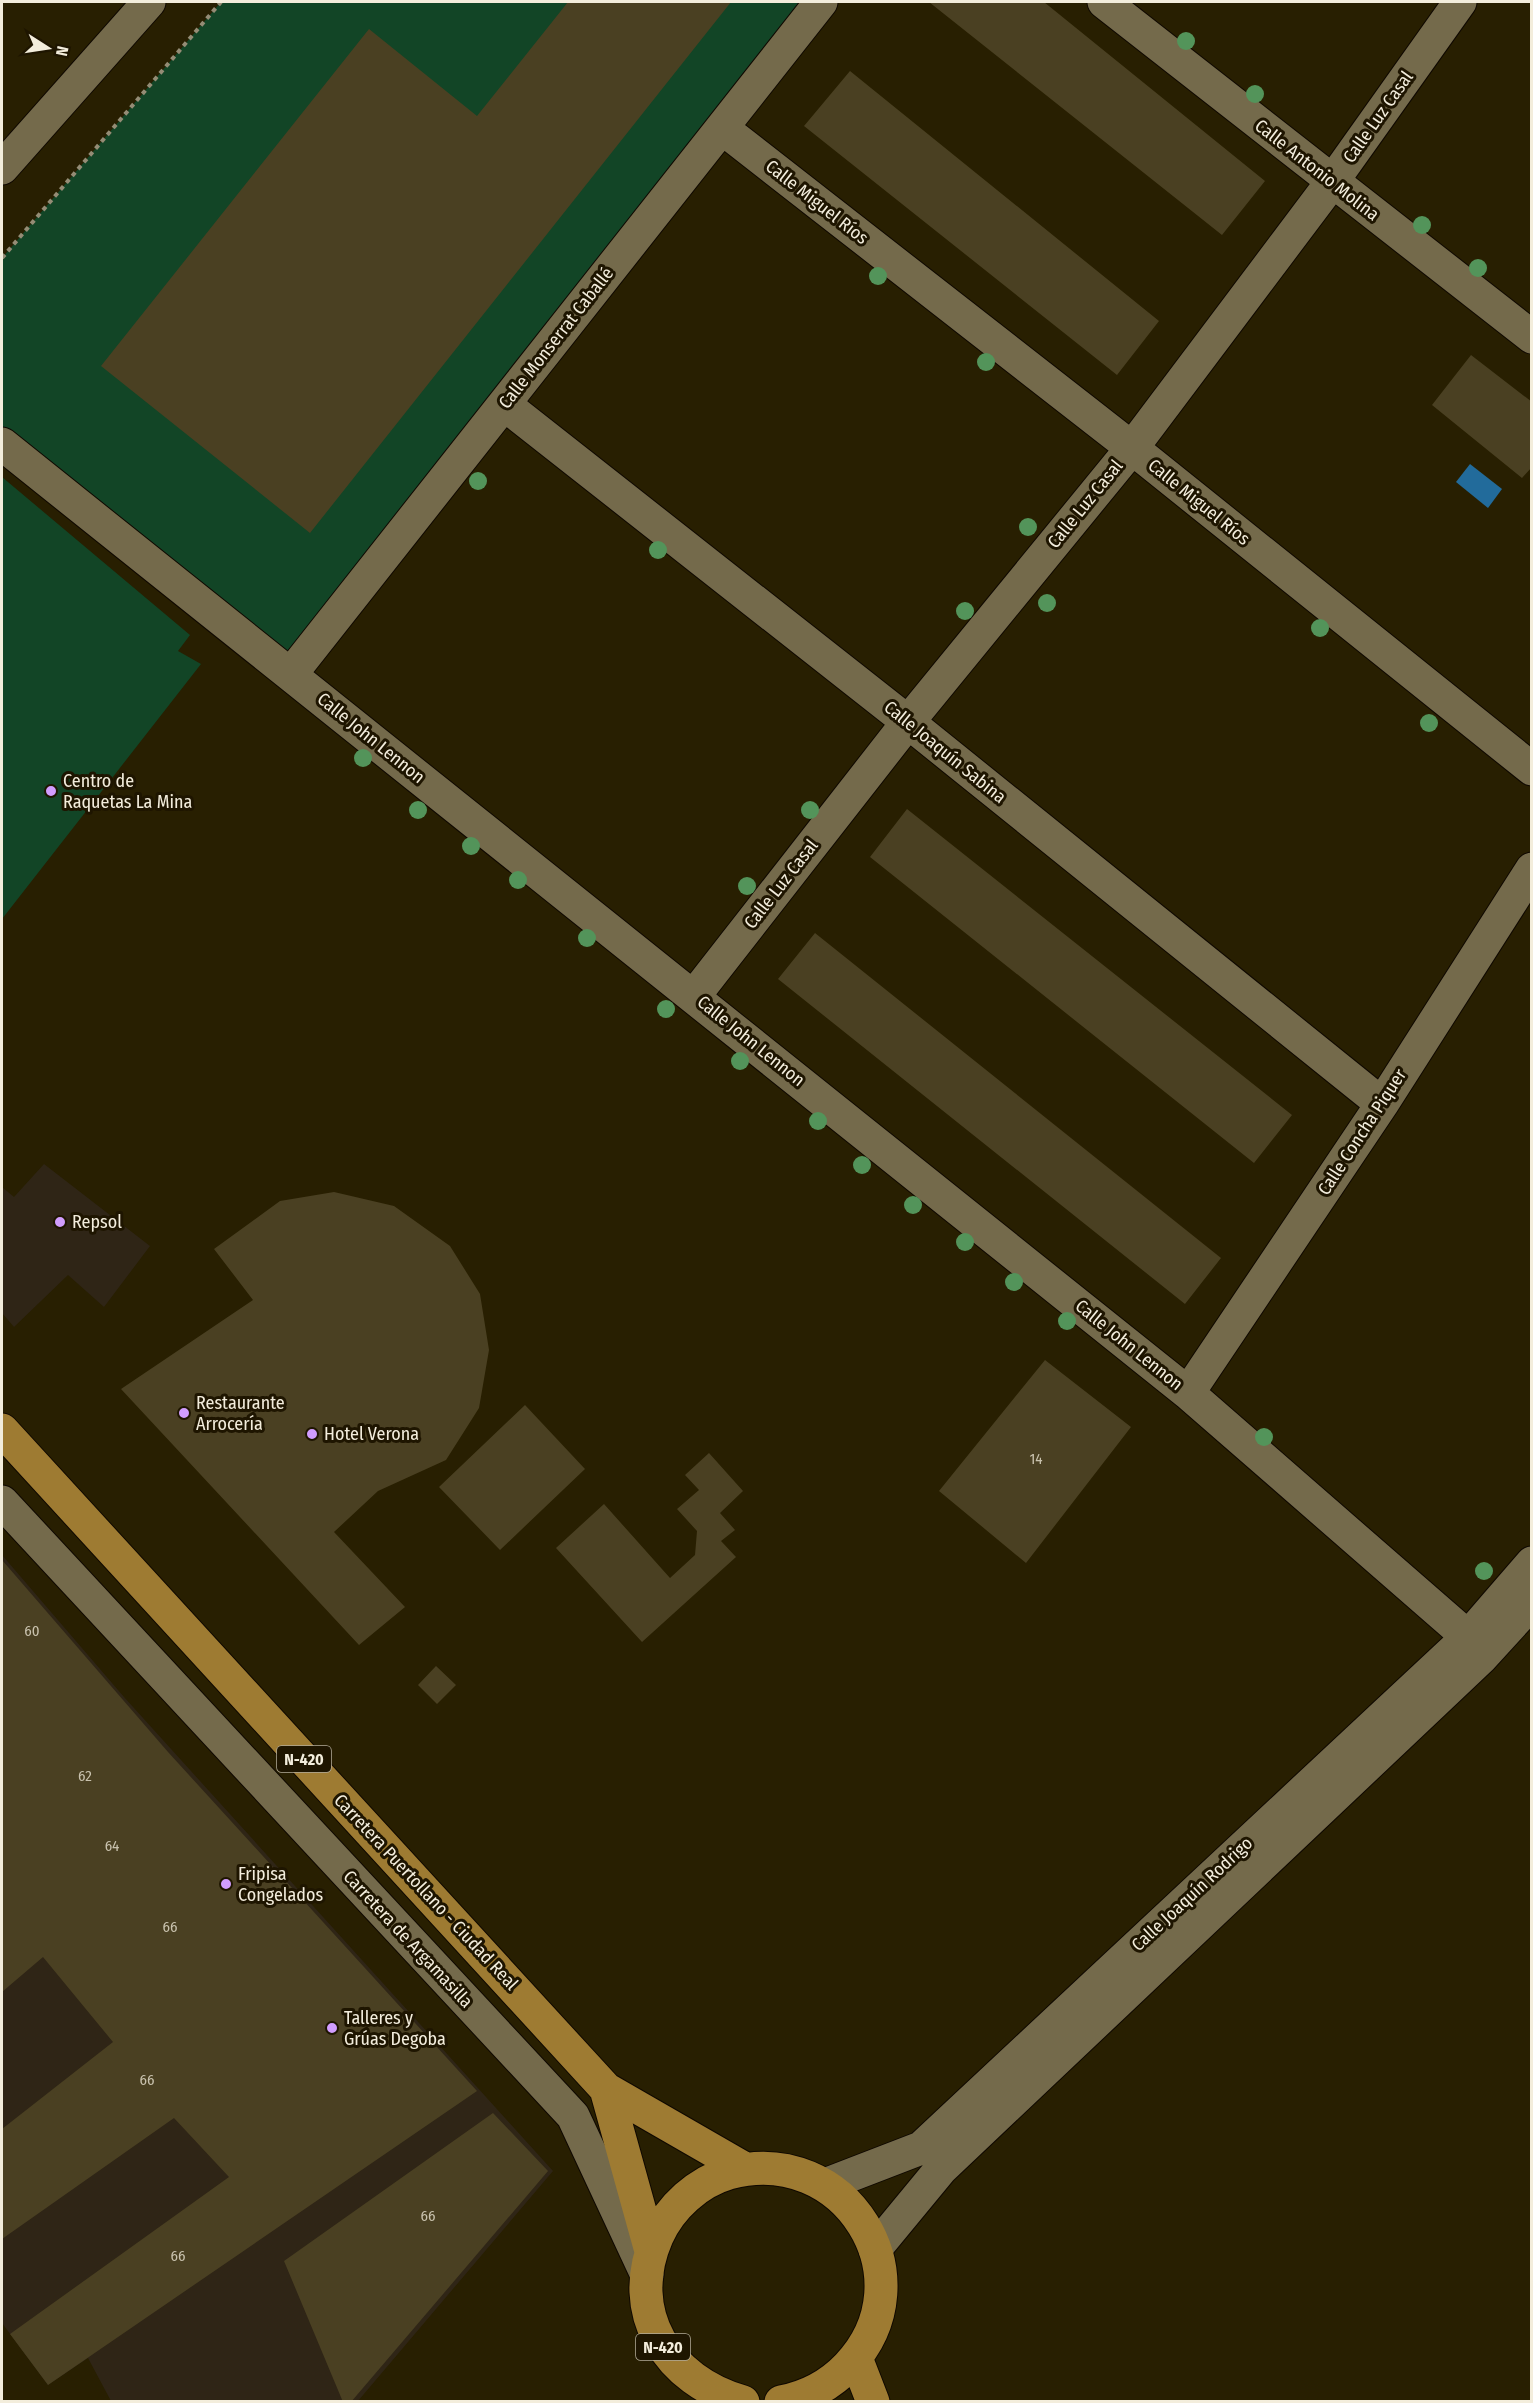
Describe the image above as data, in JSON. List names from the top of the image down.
{
  "streets": {
    "highway": ["N-420", "Carretera Puertollano - Ciudad Real"],
    "street": [
      "Calle Luz Casal",
      "Calle Antonio Molina",
      "Calle Miguel Ríos",
      "Calle Monserrat Caballé",
      "Calle John Lennon",
      "Calle Joaquín Sabina",
      "Calle Concha Piquer",
      "Calle Joaquín Rodrigo",
      "Carretera de Argamasilla"
    ]
  },
  "crossings": [
    ["Calle Luz Casal", "Calle Antonio Molina"],
    ["Calle Luz Casal", "Calle Miguel Ríos"],
    ["Calle Luz Casal", "Calle John Lennon"],
    ["Calle Luz Casal", "Calle Joaquín Sabina"],
    ["Calle Miguel Ríos", "Calle Monserrat Caballé"],
    ["Calle Monserrat Caballé", "Calle John Lennon"],
    ["Calle Monserrat Caballé", "Calle Joaquín Sabina"],
    ["Calle John Lennon", "Calle Concha Piquer"],
    ["Calle John Lennon", "Calle Joaquín Rodrigo"],
    ["Calle Joaquín Sabina", "Calle Concha Piquer"],
    ["N-420", "Carretera Puertollano - Ciudad Real"],
    ["N-420", "Calle Joaquín Rodrigo"],
    ["N-420", "Carretera de Argamasilla"],
    ["Carretera Puertollano - Ciudad Real", "Carretera de Argamasilla"]
  ],
  "places": [
    "Centro de Raquetas La Mina",
    "Repsol",
    "Restaurante Arrocería",
    "Hotel Verona",
    "Fripisa Congelados",
    "Talleres y Grúas Degoba"
  ],
  "house_numbers": [
    "14",
    "60",
    "62",
    "64",
    "66",
    "66",
    "66",
    "66"
  ],
  "north": "right"
}
